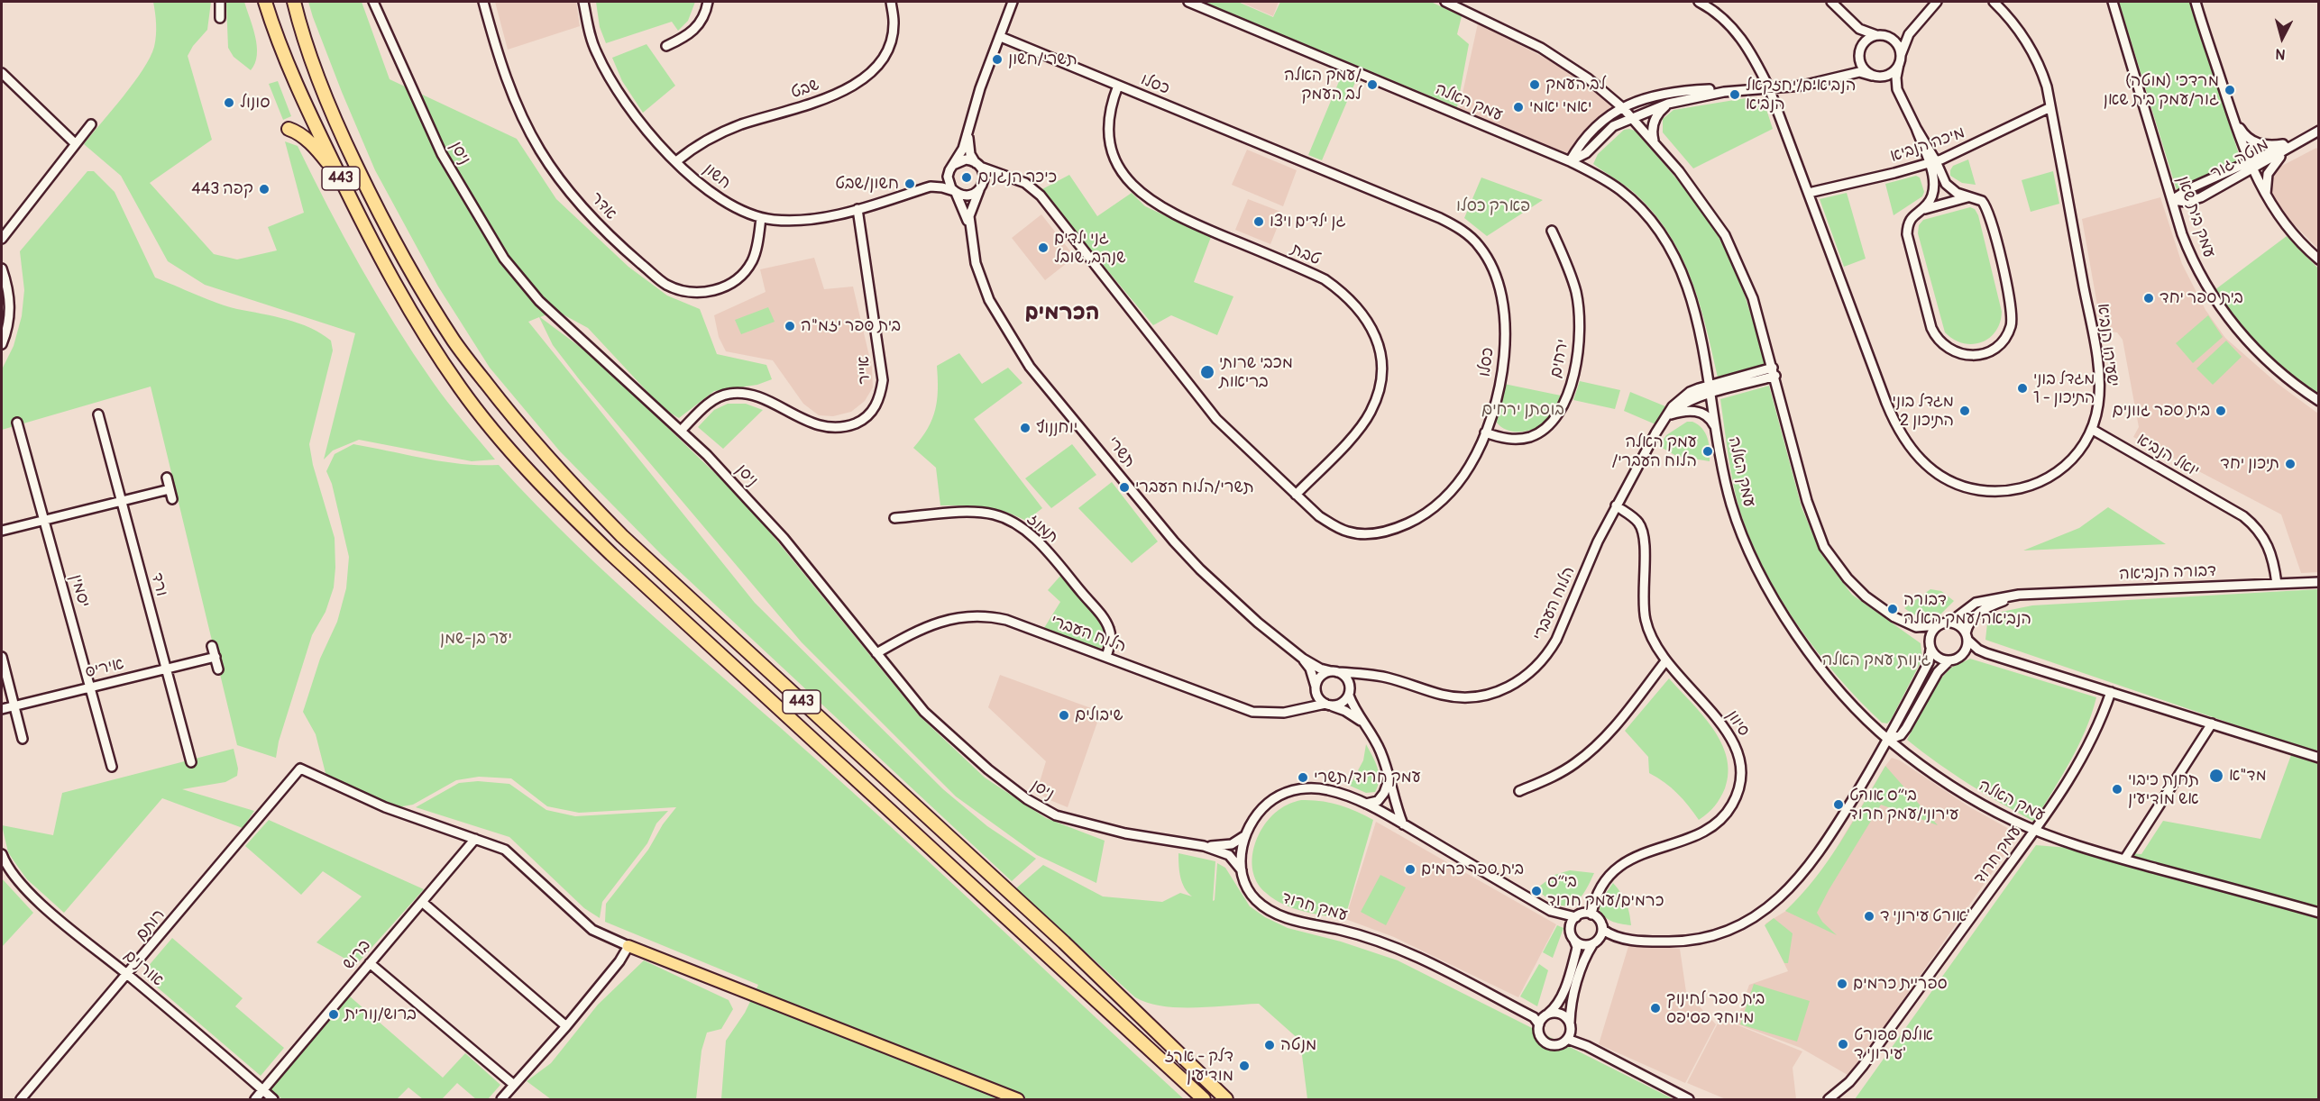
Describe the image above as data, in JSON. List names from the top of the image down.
{
  "streets": {
    "highway": ["443"],
    "street": [
      "כסלו",
      "שבט",
      "עמק האלה",
      "מיכה הנביא",
      "ניסן",
      "מוטה גור",
      "חשון",
      "אדר",
      "עמק בית שאן",
      "טבת",
      "ישעיהו הנביא",
      "ירחים",
      "אייר",
      "תשרי",
      "יואל הנביא",
      "תמוז",
      "דבורה הנביאה",
      "ורד",
      "יסמין",
      "הלוח העברי",
      "איריס",
      "סיוון",
      "עמק חרוד",
      "רותם",
      "ברוש",
      "אורנים"
    ]
  },
  "crossings": [
    ["כסלו", "חשון"],
    ["כסלו", "טבת"],
    ["כסלו", "ירחים"],
    ["כסלו", "תשרי"],
    ["שבט", "חשון"],
    ["עמק האלה", "הלוח העברי"],
    ["עמק האלה", "עמק חרוד"],
    ["מיכה הנביא", "ישעיהו הנביא"],
    ["ניסן", "אייר"],
    ["ניסן", "הלוח העברי"],
    ["ניסן", "עמק חרוד"],
    ["מוטה גור", "עמק בית שאן"],
    ["חשון", "אדר"],
    ["חשון", "אייר"],
    ["חשון", "תשרי"],
    ["ישעיהו הנביא", "יואל הנביא"],
    ["תשרי", "הלוח העברי"],
    ["יואל הנביא", "דבורה הנביאה"],
    ["תמוז", "הלוח העברי"],
    ["ורד", "איריס"],
    ["יסמין", "איריס"],
    ["הלוח העברי", "סיוון"],
    ["סיוון", "עמק חרוד"],
    ["רותם", "ברוש"],
    ["רותם", "אורנים"],
    ["ברוש", "אורנים"]
  ],
  "districts": ["הכרמים"],
  "parks": [
    "פארק כסלו",
    "בוסתן ירחים",
    "יער בן-שמן",
    "גינות עמק האלה"
  ],
  "places": [
    "תשרי/חשון",
    "עמק האלה/ לב העמק",
    "לב העמק",
    "מרדכי (מוטה) גור/עמק בית שאן",
    "הנביאים/יחזקאל הנביא",
    "סונול",
    "יאמי יאמי",
    "כיכר הנגנים",
    "חשון/שבט",
    "קפה 443",
    "גן ילדים ויצו",
    "גני ילדים שנהב, שובל",
    "בית ספר יחד",
    "בית ספר יזמ\"ה",
    "מכבי שרותי בריאות",
    "מגדל בוני התיכון - 1",
    "מגדל בוני התיכון 2",
    "בית ספר גוונים",
    "יוחננוף",
    "עמק האלה /הלוח העברי",
    "תיכון יחד",
    "תשרי/הלוח העברי",
    "דבורה הנביאה/עמק האלה",
    "שיבולים",
    "מד\"א",
    "עמק חרוד/תשרי",
    "תחנת כיבוי אש מודיעין",
    "בי״ס אורט עירוני/עמק חרוד",
    "בית ספר כרמים",
    "בי״ס כרמים/עמק חרוד",
    "אורט עירוני ד'",
    "ספריית כרמים",
    "בית ספר לחינוך מיוחד פסיפס",
    "ברוש/נורית",
    "אולם ספורט עירוני ד'",
    "מנטה",
    "דלק - ארז מודיעין"
  ],
  "north": "bottom"
}
